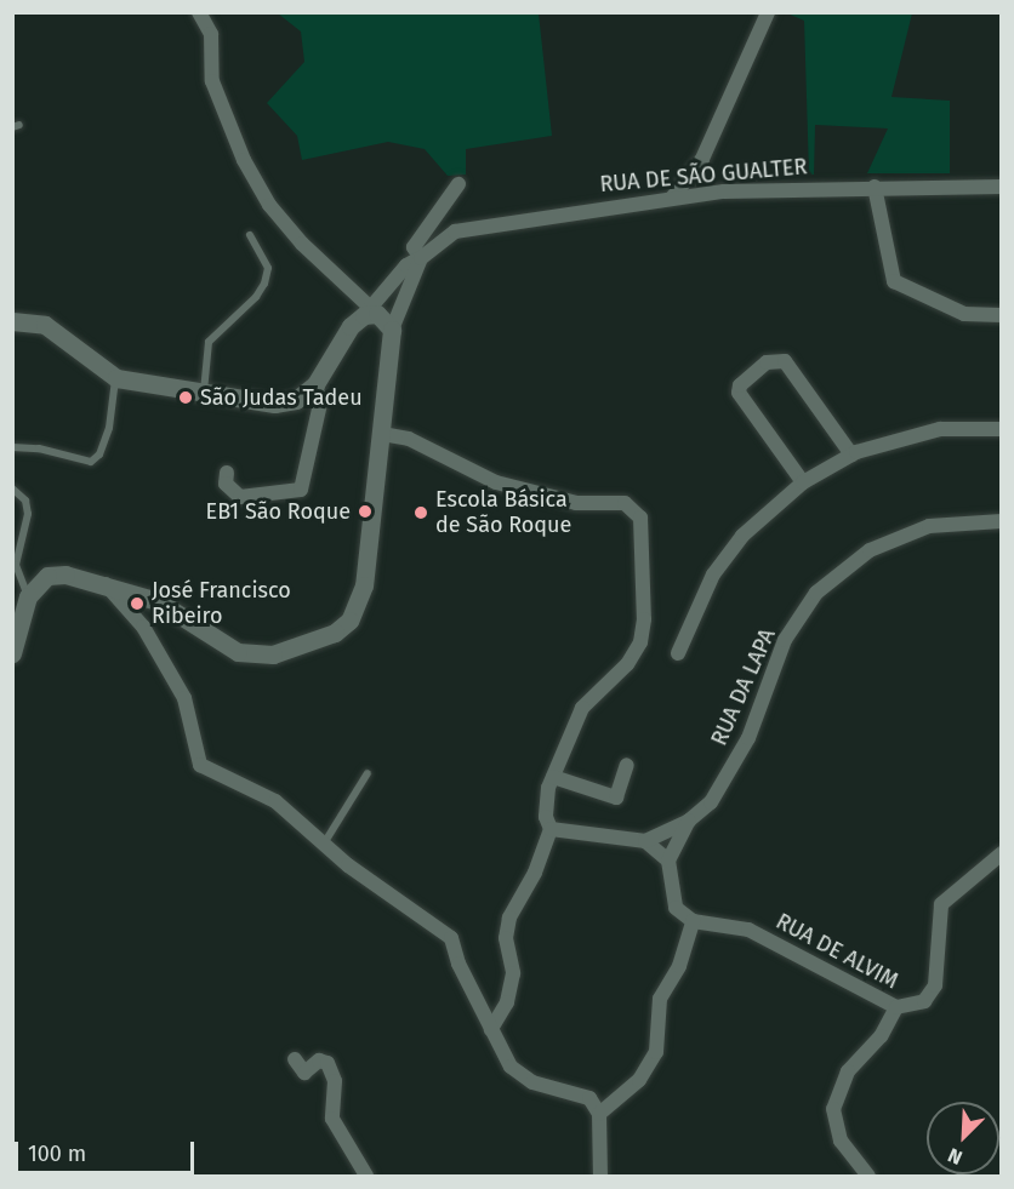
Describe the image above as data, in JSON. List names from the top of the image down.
{
  "streets": {
    "street": ["RUA DE SÃO GUALTER", "RUA DA LAPA", "RUA DE ALVIM"]
  },
  "places": [
    "São Judas Tadeu",
    "EB1 São Roque",
    "Escola Básica de São Roque",
    "José Francisco Ribeiro"
  ],
  "scale_bar": "100 m",
  "north": "bottom left"
}
